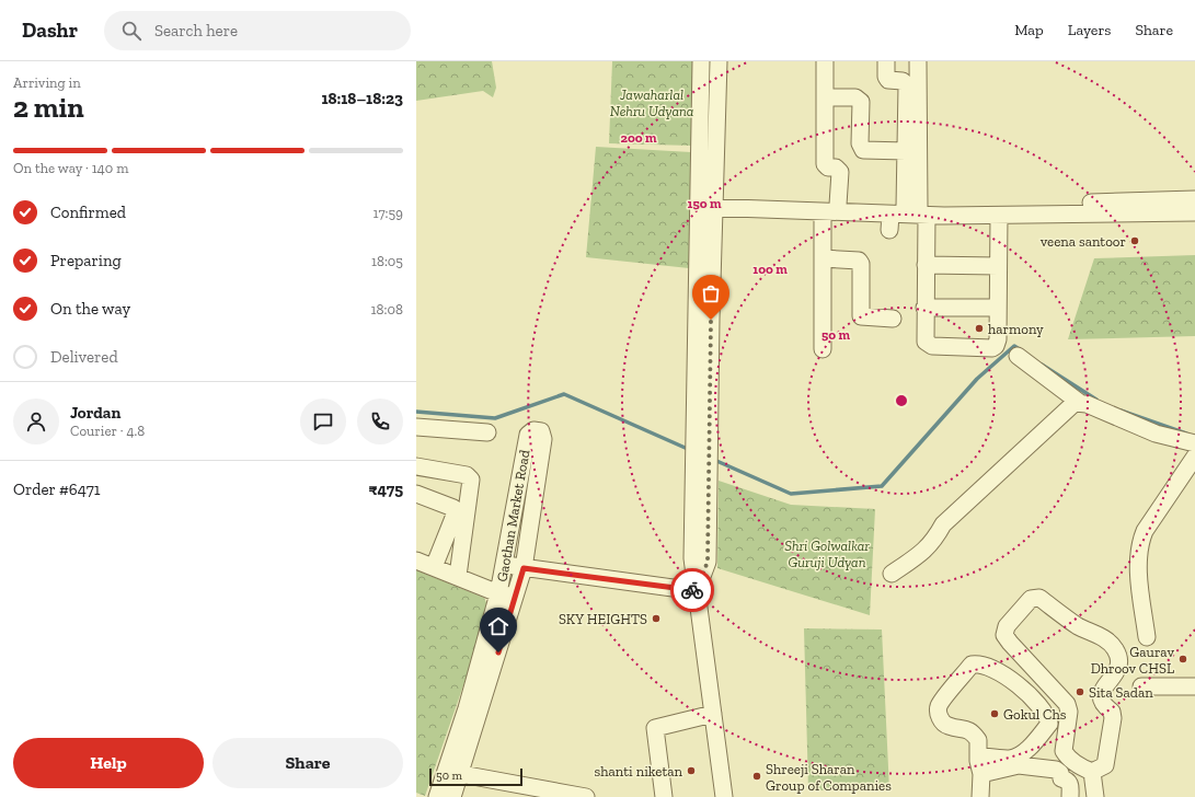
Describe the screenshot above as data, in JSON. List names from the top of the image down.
{
  "streets": {
    "street": ["Gaothan Market Road"]
  },
  "parks": ["Jawaharlal Nehru Udyana", "Shri Golwalkar Guruji Udyan"],
  "places": [
    "veena santoor",
    "harmony",
    "SKY HEIGHTS",
    "Gaurav Dhroov CHSL",
    "Sita Sadan",
    "Gokul Chs",
    "shanti niketan",
    "Shreeji Sharan Group of Companies"
  ],
  "scale_bar": "50 m",
  "page": {
    "header": "Dashr",
    "search": "Search here",
    "nav": ["Map", "Layers", "Share"],
    "heading": ["2 min", "Arriving in", "18:18–18:23"],
    "panel": [
      "Jordan",
      "Courier · 4.8",
      "Order #6471",
      "₹475"
    ],
    "bar": "On the way · 140 m",
    "list": [
      ["Confirmed", "17:59"],
      ["Preparing", "18:05"],
      ["On the way", "18:08"],
      "Delivered"
    ],
    "buttons": ["Help", "Share"],
    "scale": "50 m"
  },
  "rings": [
    "200 m",
    "150 m",
    "100 m",
    "50 m"
  ]
}
